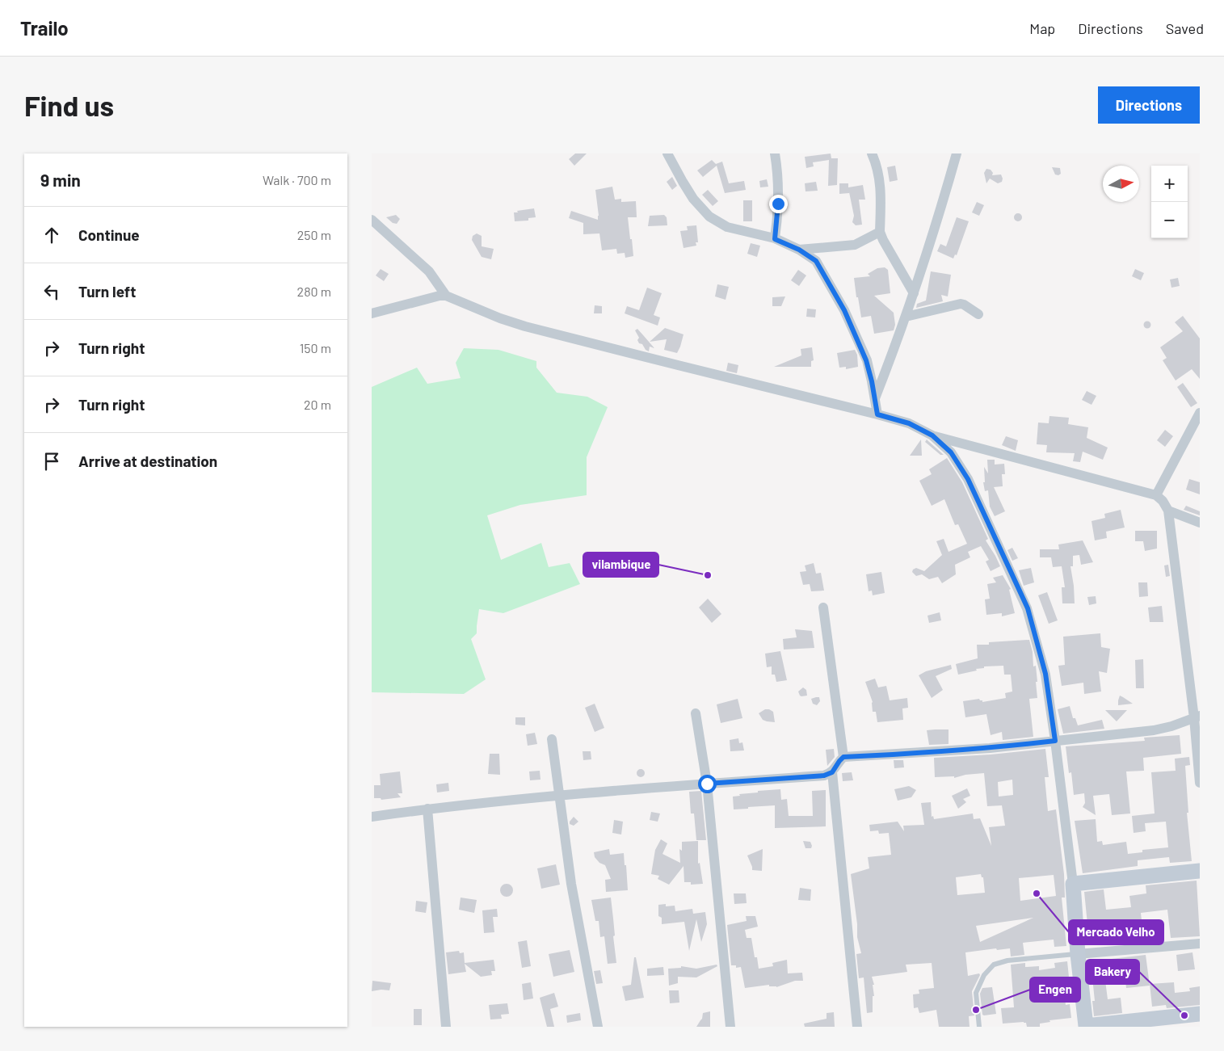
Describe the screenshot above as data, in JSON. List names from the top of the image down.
{
  "places": [
    "vilambique",
    "Mercado Velho",
    "Engen",
    "Bakery"
  ],
  "north": "right",
  "page": {
    "header": "Trailo",
    "nav": ["Map", "Directions", "Saved"],
    "buttons": "Directions",
    "title": "Find us",
    "heading": ["9 min", "Walk · 700 m"],
    "map_buttons": ["+", "−"],
    "list": [
      ["Continue", "250 m"],
      ["Turn left", "280 m"],
      ["Turn right", "150 m"],
      ["Turn right", "20 m"],
      "Arrive at destination"
    ]
  }
}
